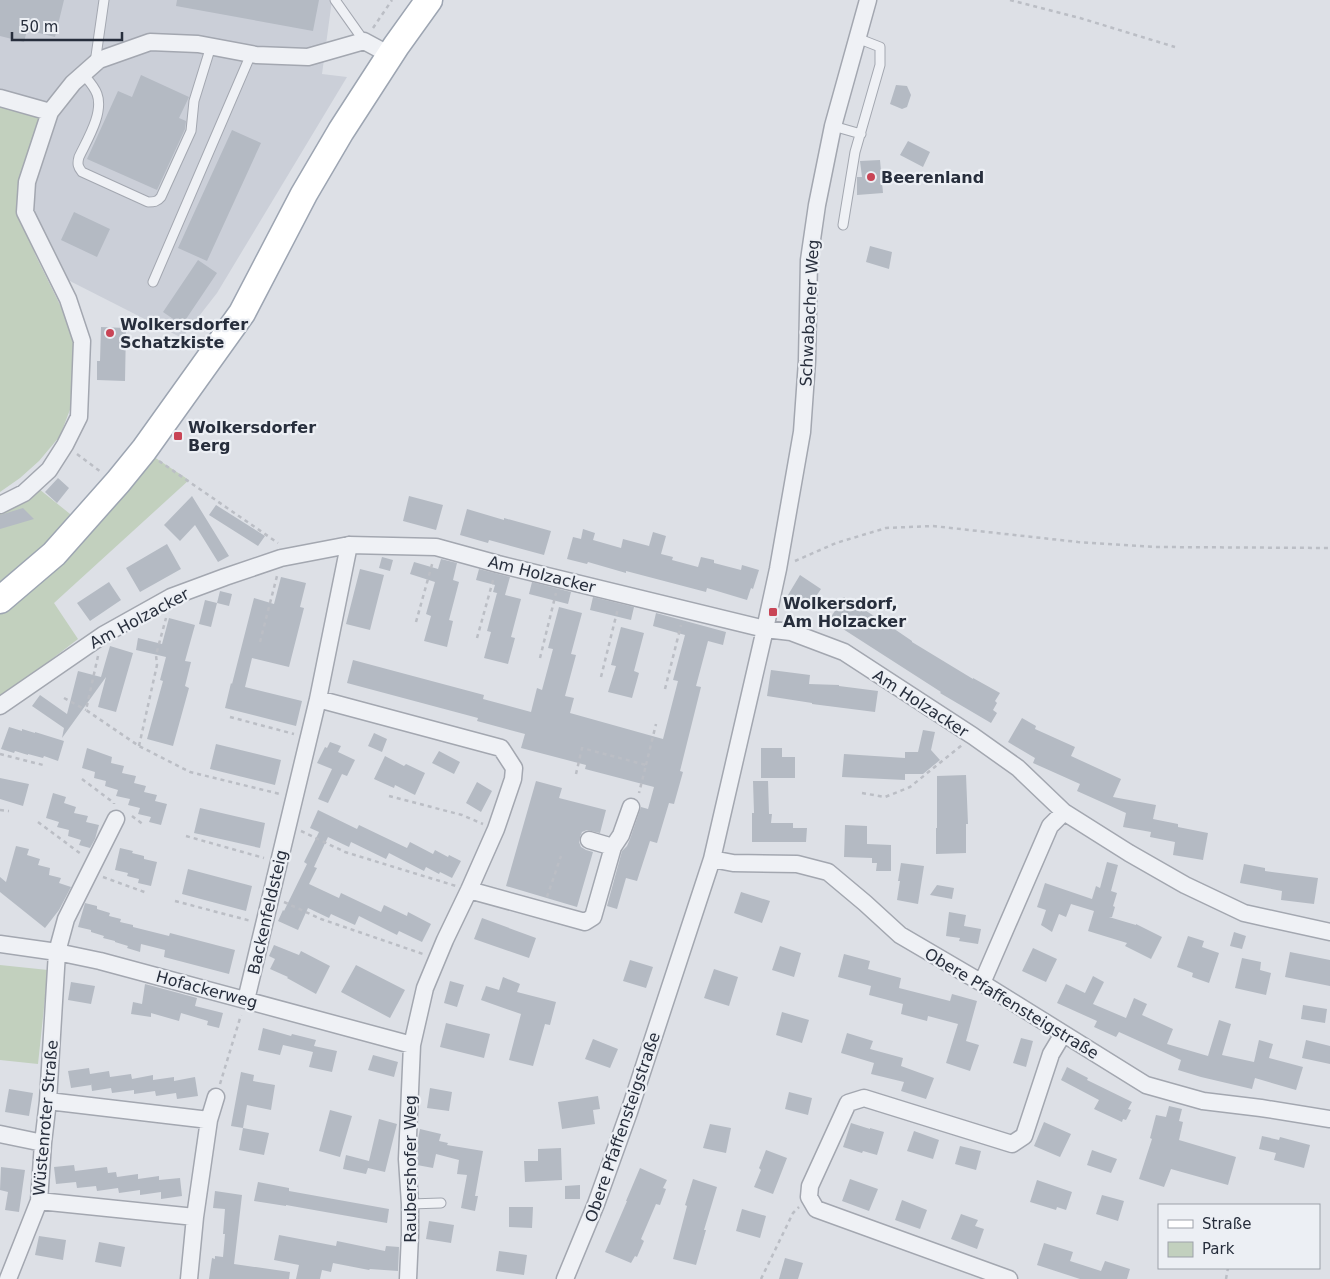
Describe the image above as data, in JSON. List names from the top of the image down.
{
  "streets": {
    "street": [
      "Schwabacher Weg",
      "Am Holzacker",
      "Backenfeldsteig",
      "Hofackerweg",
      "Obere Pfaffensteigstraße",
      "Wüstenroter Straße",
      "Raubershofer Weg"
    ]
  },
  "crossings": [
    ["Schwabacher Weg", "Am Holzacker"],
    ["Schwabacher Weg", "Obere Pfaffensteigstraße"],
    ["Am Holzacker", "Backenfeldsteig"],
    ["Am Holzacker", "Obere Pfaffensteigstraße"],
    ["Backenfeldsteig", "Hofackerweg"],
    ["Backenfeldsteig", "Raubershofer Weg"],
    ["Hofackerweg", "Wüstenroter Straße"],
    ["Hofackerweg", "Raubershofer Weg"]
  ],
  "places": {
    "other": ["Beerenland", "Wolkersdorfer Schatzkiste"],
    "transit": ["Wolkersdorfer Berg", "Wolkersdorf, Am Holzacker"]
  },
  "legend": ["Straße", "Park"],
  "scale_bar": "50 m"
}
